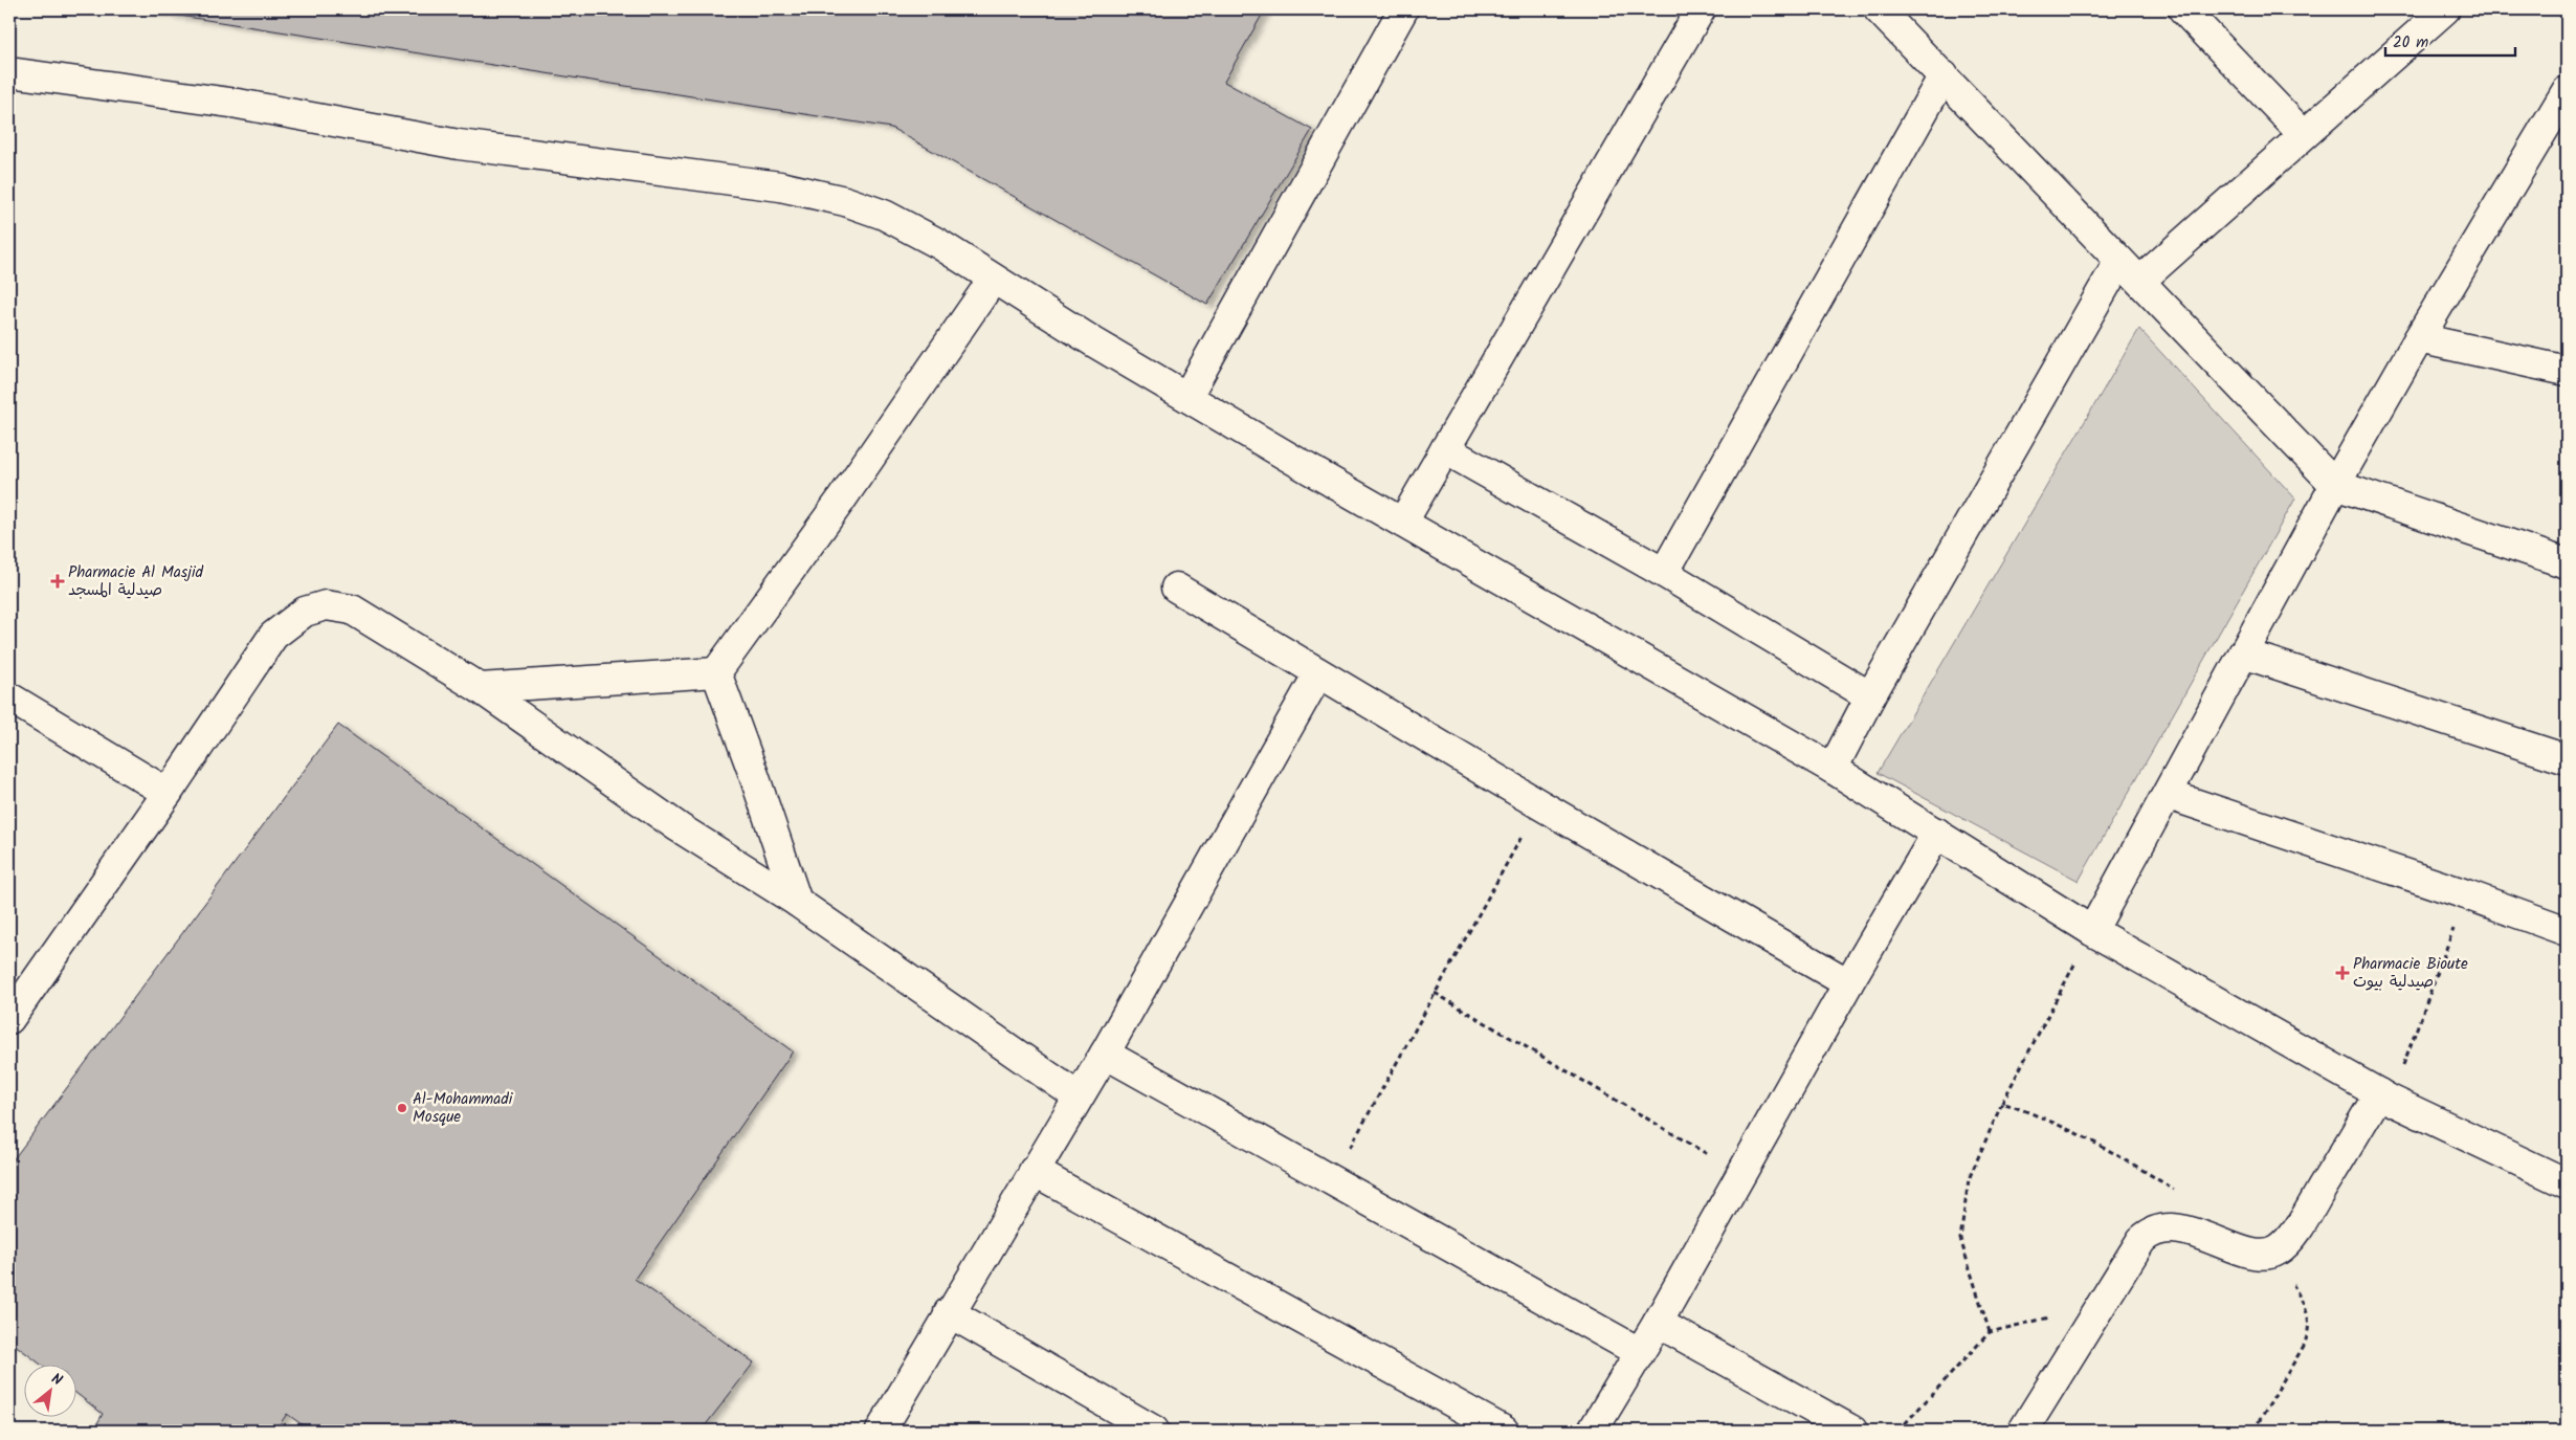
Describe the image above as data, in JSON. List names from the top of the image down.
{
  "places": {
    "health": ["Pharmacie Al Masjid صيدلية المسجد", "Pharmacie Bioute صيدلية بيوت"],
    "other": ["Al-Mohammadi Mosque"]
  },
  "scale_bar": "20 m",
  "north": "top right"
}
